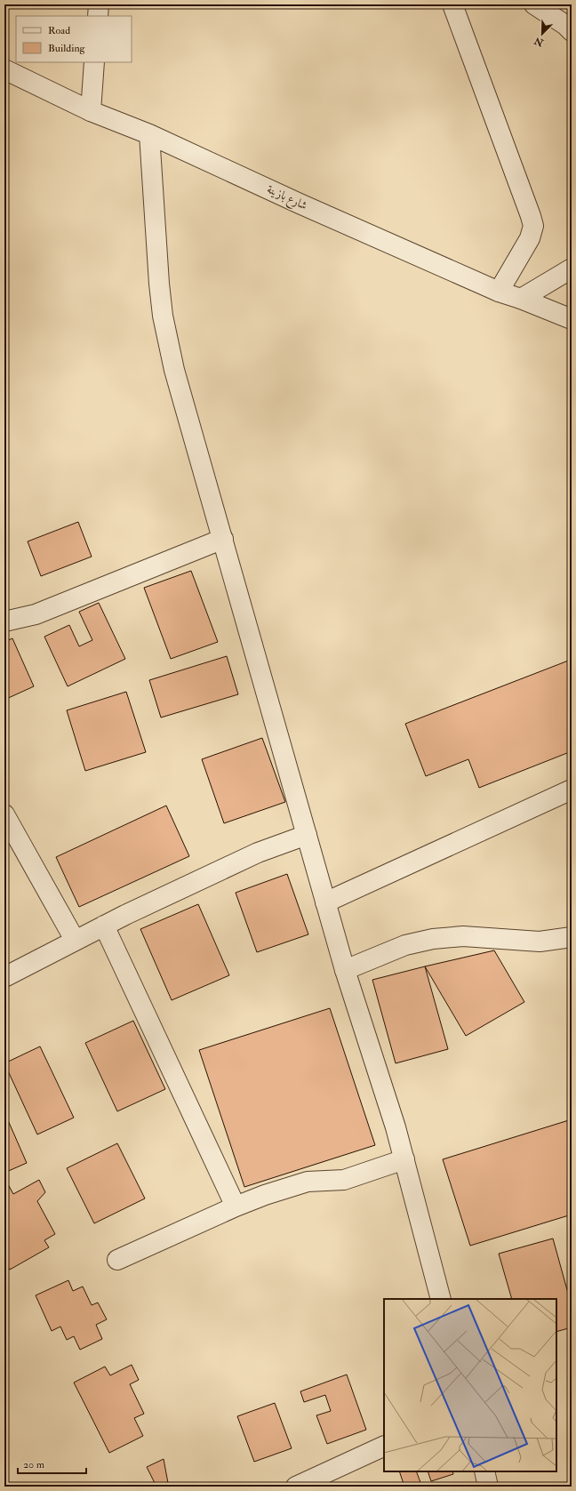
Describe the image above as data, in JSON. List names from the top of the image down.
{
  "streets": {
    "street": ["شارع بازينة"]
  },
  "legend": ["Road", "Building"],
  "scale_bar": "20 m",
  "north": "bottom left"
}
